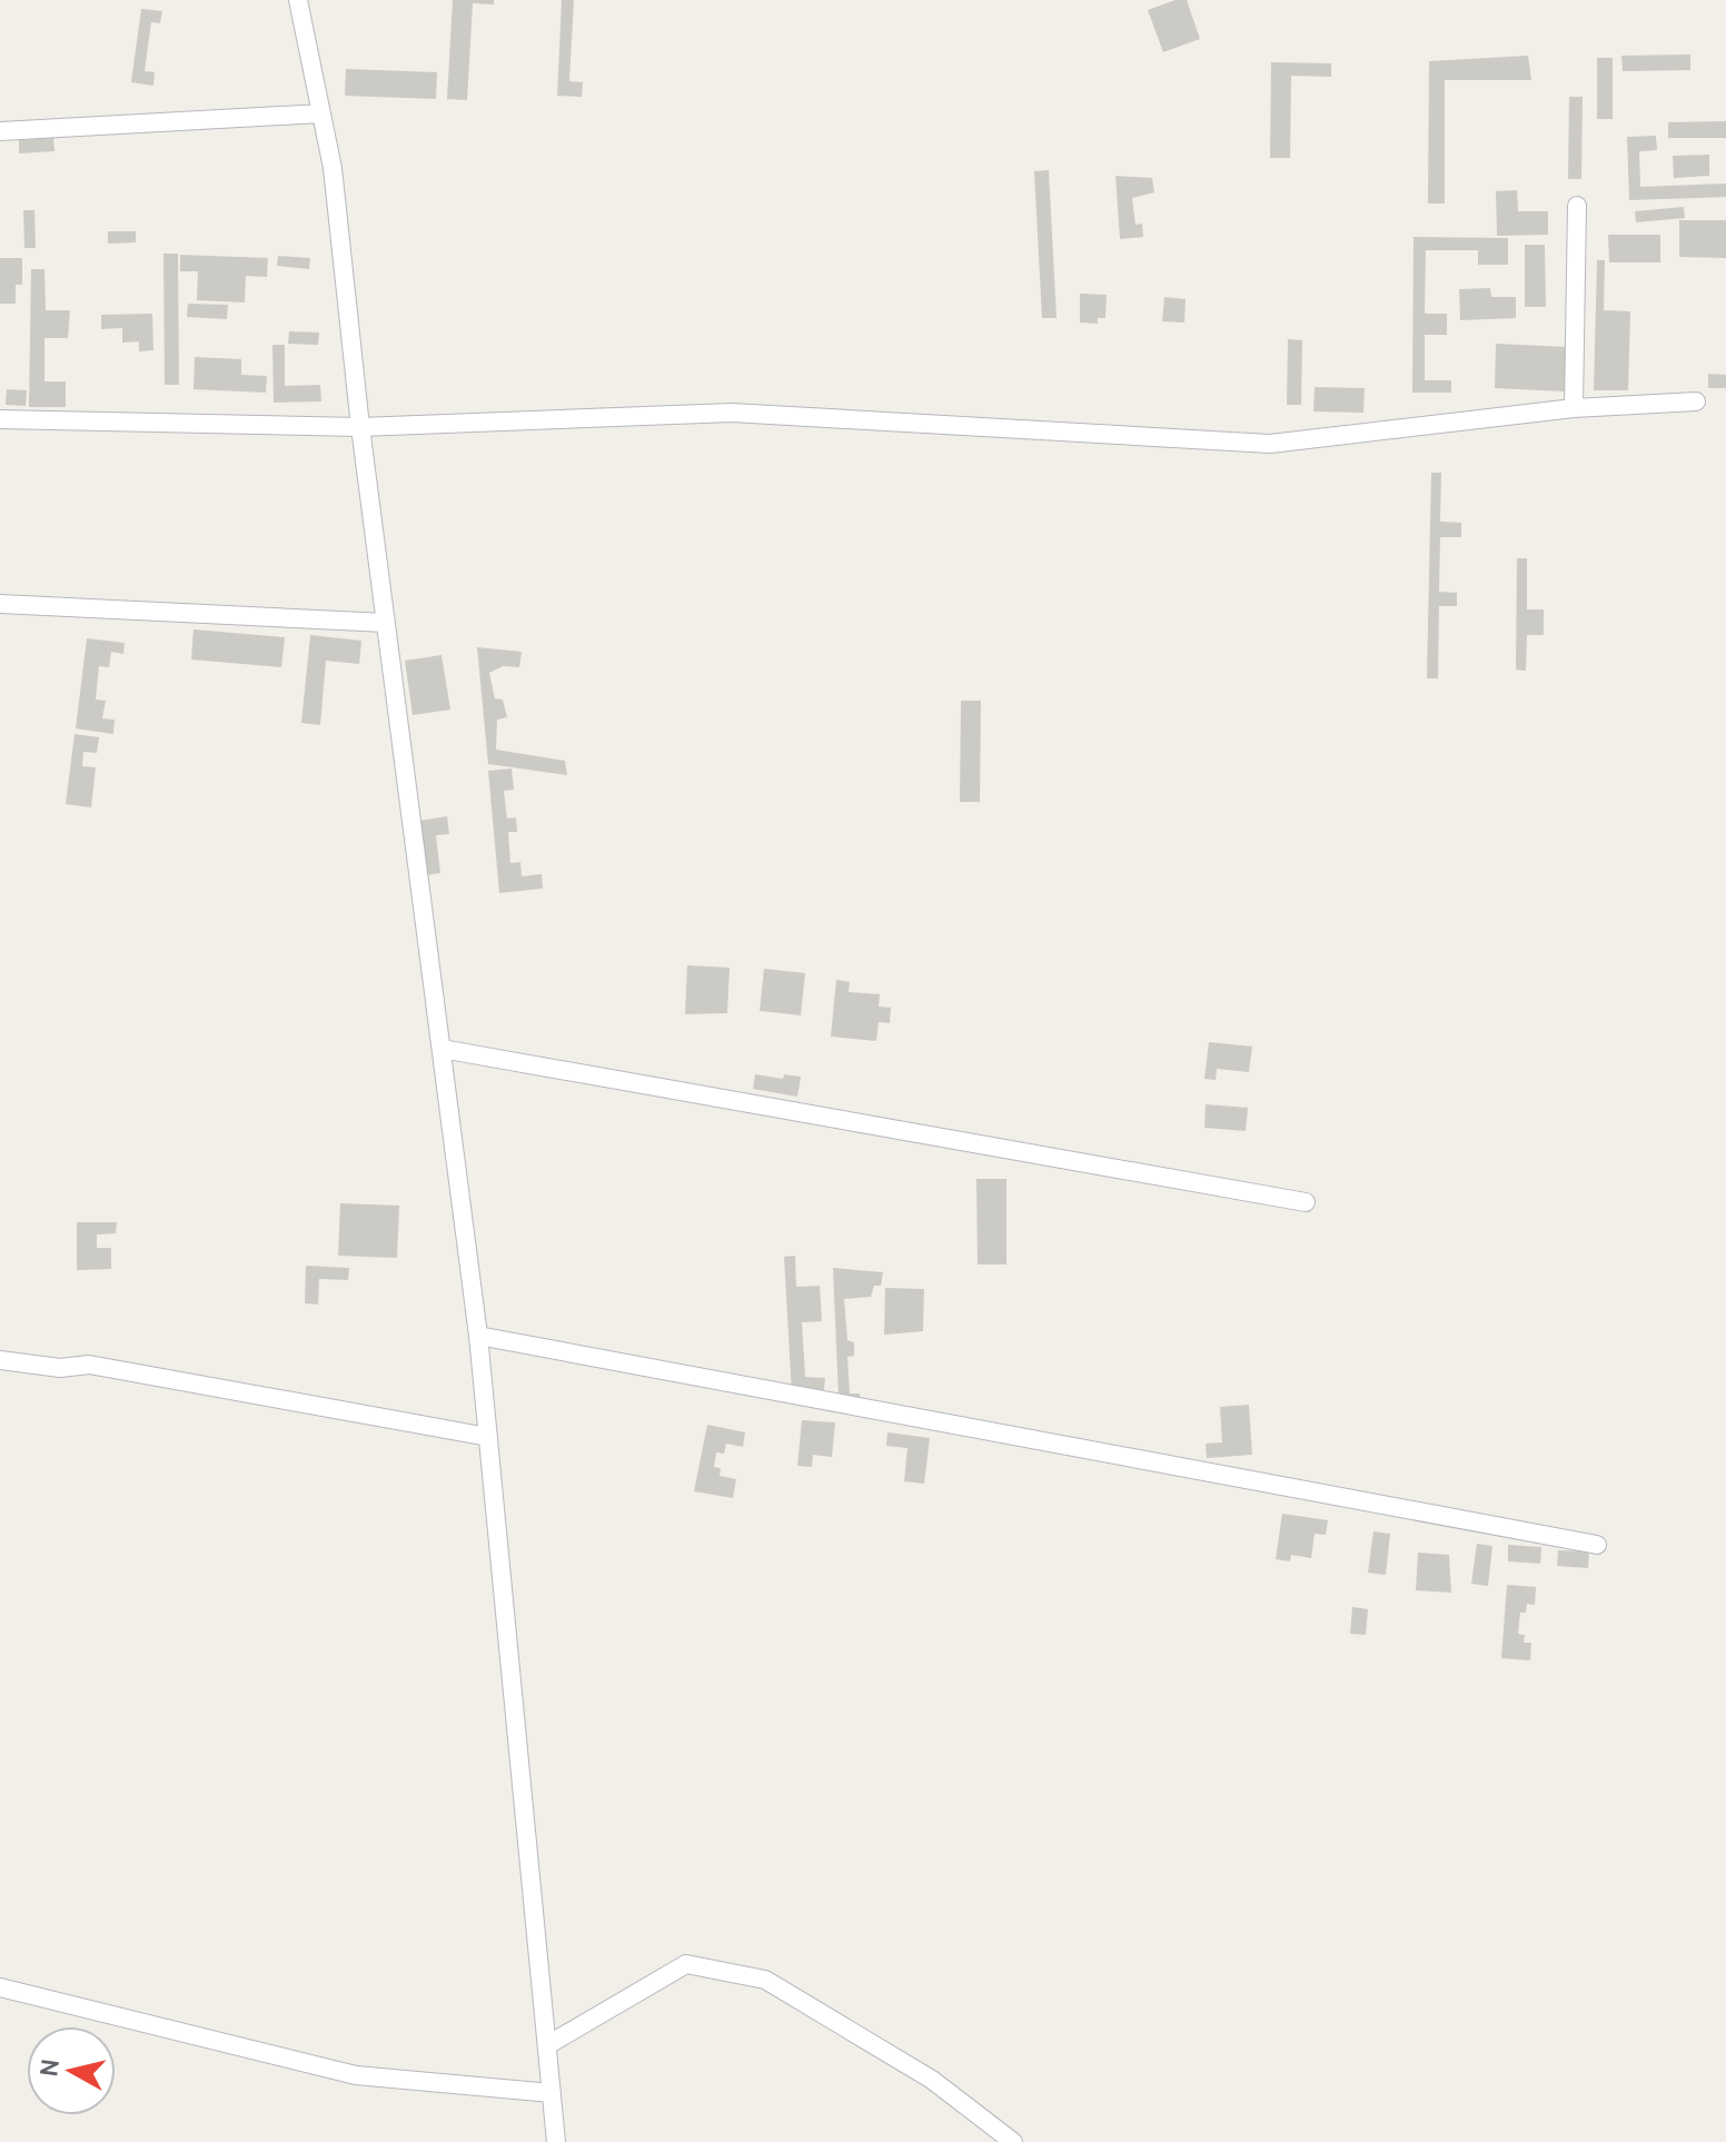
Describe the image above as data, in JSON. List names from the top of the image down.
{
  "north": "left"
}
